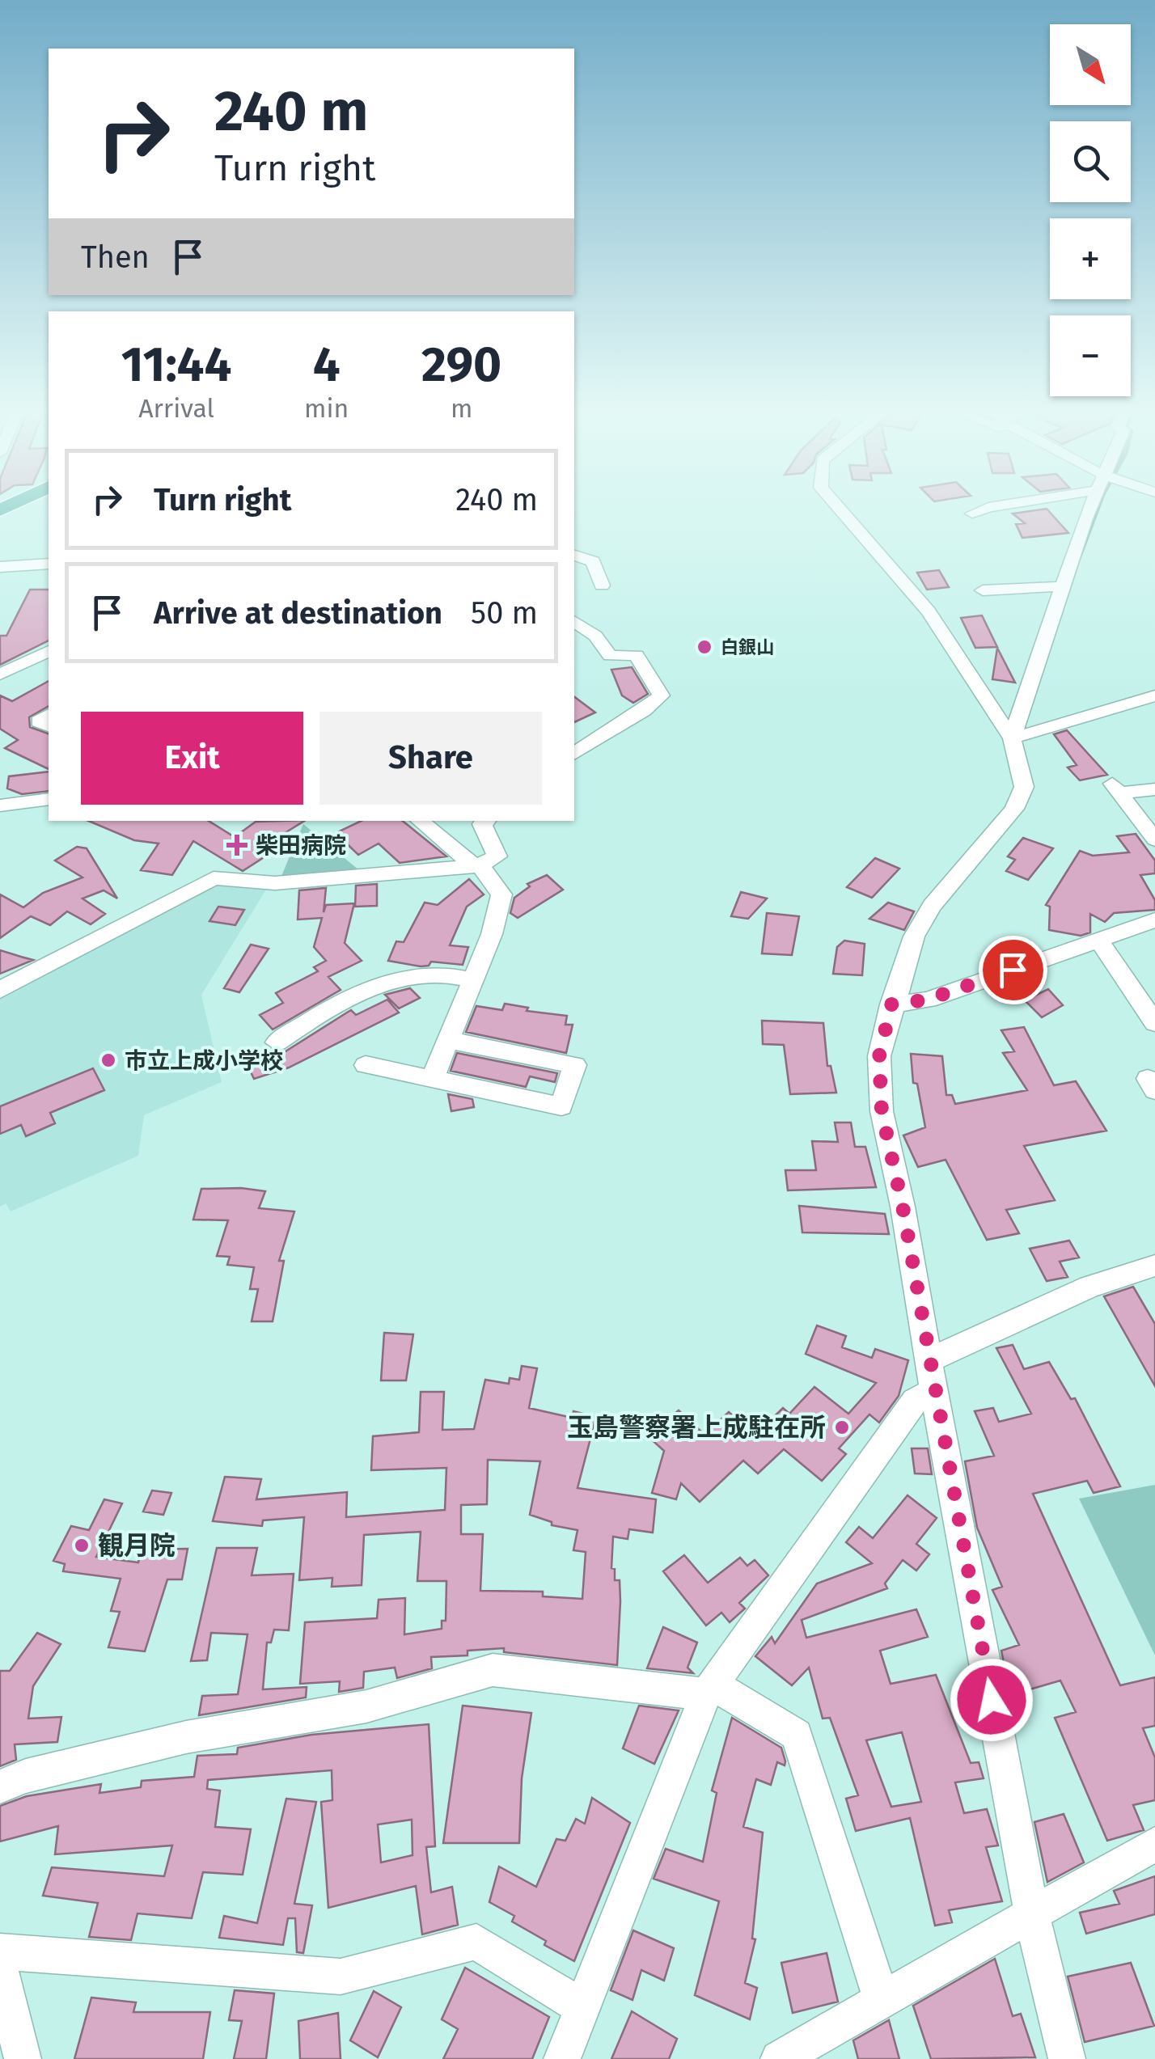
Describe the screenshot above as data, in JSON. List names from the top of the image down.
{
  "places": {
    "other": [
      "白銀山",
      "市立上成小学校",
      "玉島警察署上成駐在所",
      "観月院"
    ],
    "health": ["柴田病院"]
  },
  "north": "bottom right",
  "page": {
    "map_buttons": ["+", "−"],
    "turn": ["240 m", "Turn right"],
    "then": "Then",
    "eta": [
      "11:44",
      "Arrival",
      "4",
      "min",
      "290",
      "m"
    ],
    "list": [
      {
        "name": "Turn right",
        "value": "240 m"
      },
      {
        "name": "Arrive at destination",
        "value": "50 m"
      }
    ],
    "buttons": ["Exit", "Share"]
  }
}
